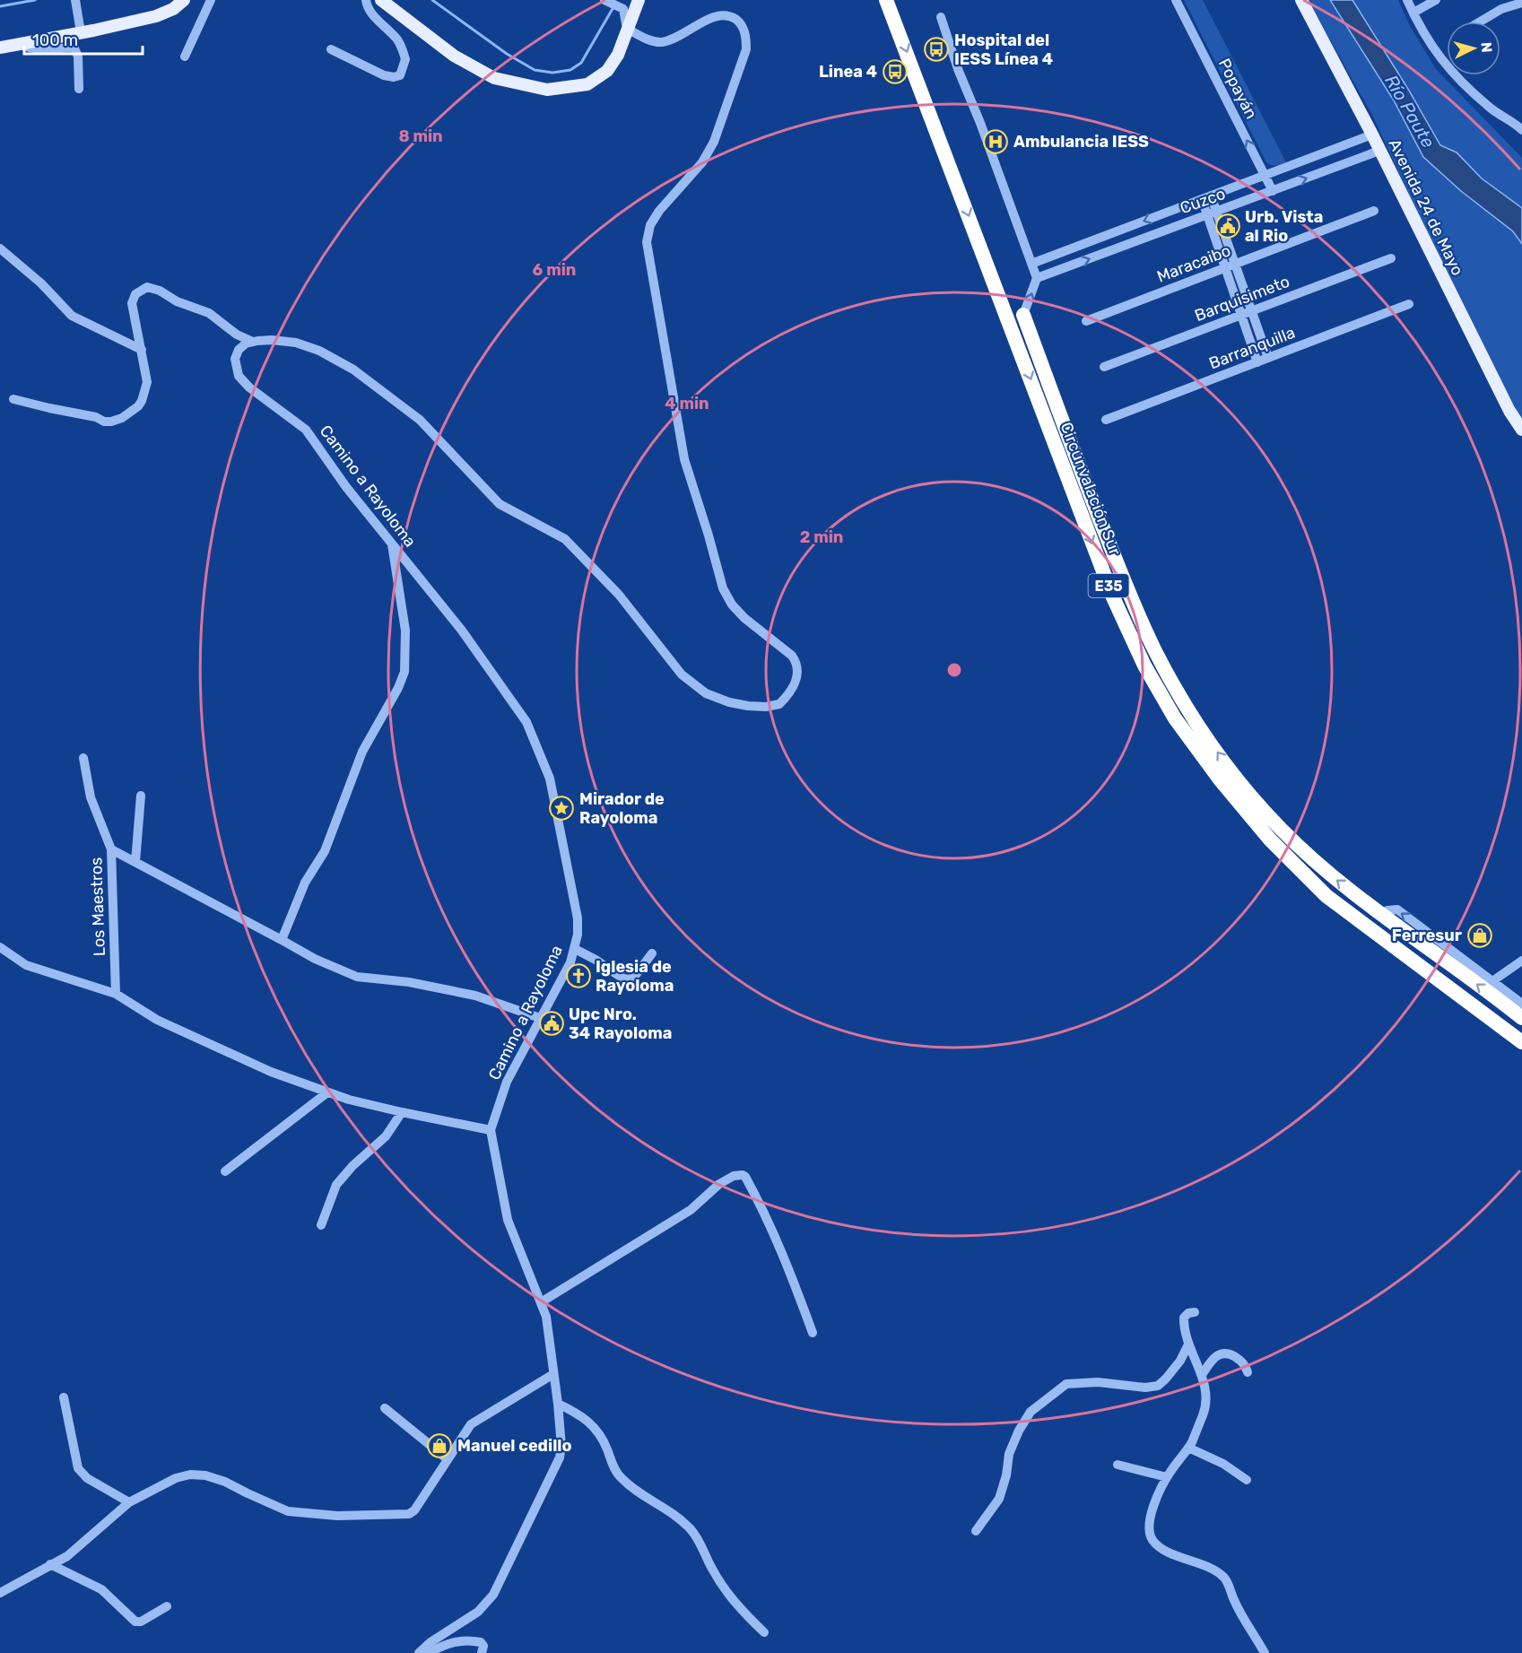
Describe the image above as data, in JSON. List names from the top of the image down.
{
  "streets": {
    "highway": ["Circunvalación Sur", "E35"],
    "main road": ["Avenida 24 de Mayo"],
    "street": [
      "Popayán",
      "Cuzco",
      "Maracaibo",
      "Barquisimeto",
      "Barranquilla",
      "Camino a Rayoloma",
      "Los Maestros"
    ]
  },
  "crossings": [
    ["Popayán", "Cuzco"],
    ["Cuzco", "Avenida 24 de Mayo"]
  ],
  "one_way": ["Popayán"],
  "water": ["Río Paute"],
  "places": {
    "bus stop": ["Hospital del IESS Línea 4", "Linea 4"],
    "hospital": ["Ambulancia IESS"],
    "public building": ["Urb. Vista al Rio", "Upc Nro. 34 Rayoloma"],
    "place": ["Mirador de Rayoloma"],
    "shop": ["Ferresur", "Manuel cedillo"],
    "church": ["Iglesia de Rayoloma"]
  },
  "scale_bar": "100 m",
  "north": "right",
  "rings": [
    "8 min",
    "6 min",
    "4 min",
    "2 min"
  ]
}
